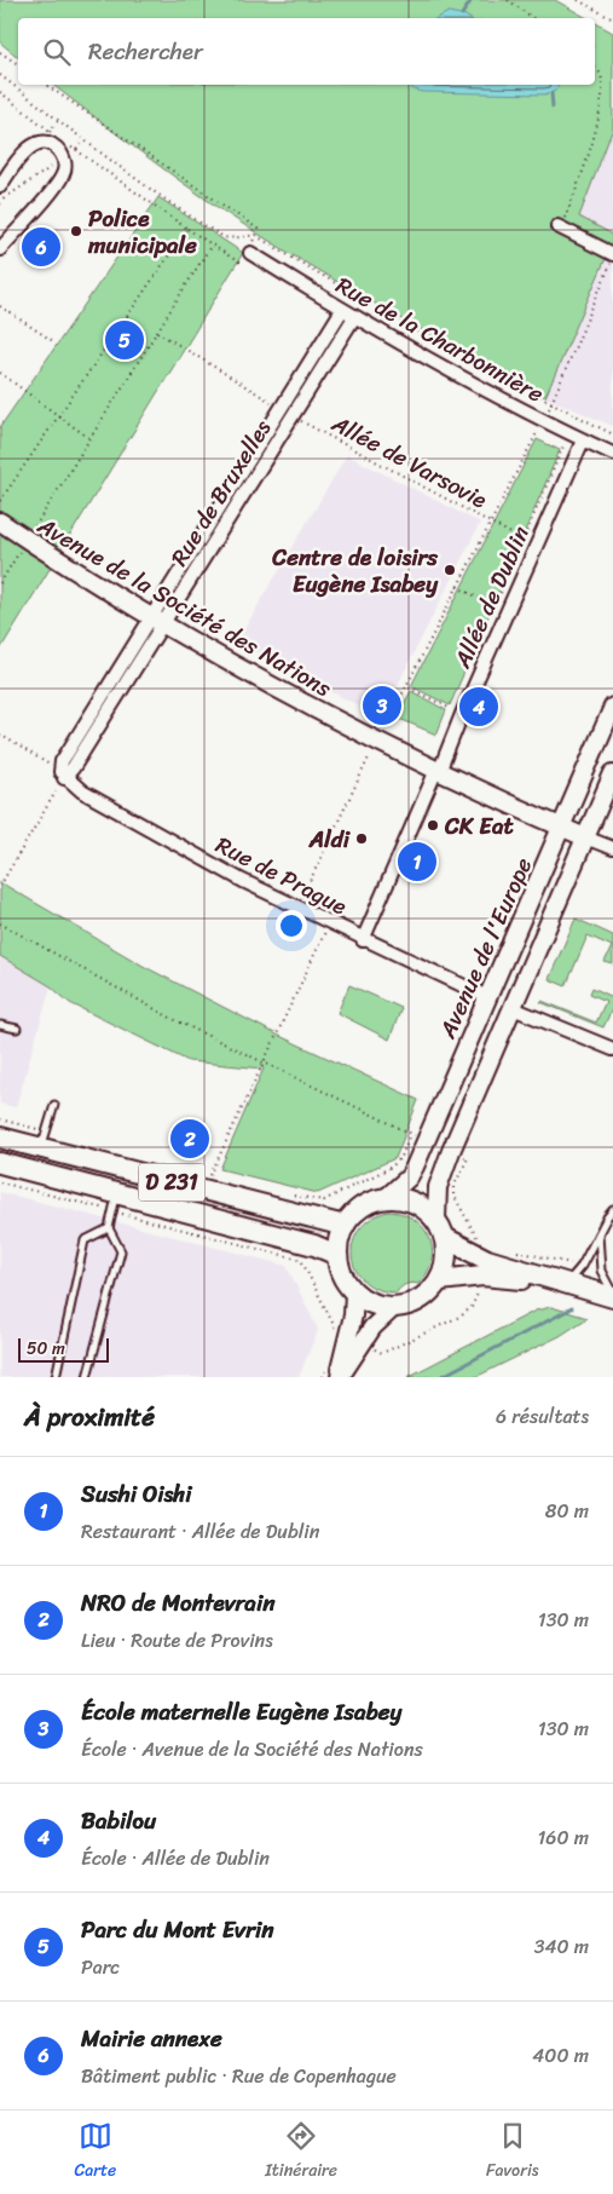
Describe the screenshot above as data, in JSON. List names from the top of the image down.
{
  "streets": {
    "main road": ["Avenue de la Société des Nations", "Avenue de l'Europe", "D 231"],
    "street": [
      "Rue de la Charbonnière",
      "Rue de Bruxelles",
      "Allée de Dublin",
      "Rue de Prague"
    ],
    "path": ["Allée de Varsovie"]
  },
  "crossings": [
    ["Rue de la Charbonnière", "Rue de Bruxelles"],
    ["Rue de la Charbonnière", "Allée de Dublin"],
    ["Allée de Varsovie", "Allée de Dublin"],
    ["Rue de Bruxelles", "Avenue de la Société des Nations"],
    ["Rue de Bruxelles", "Rue de Prague"],
    ["Allée de Dublin", "Avenue de la Société des Nations"],
    ["Allée de Dublin", "Rue de Prague"],
    ["Avenue de la Société des Nations", "Avenue de l'Europe"],
    ["Rue de Prague", "Avenue de l'Europe"],
    ["Avenue de l'Europe", "D 231"]
  ],
  "places": [
    "Police municipale",
    "Centre de loisirs Eugène Isabey",
    "CK Eat",
    "Aldi"
  ],
  "scale_bar": "50 m",
  "page": {
    "search": "Rechercher",
    "pins": [
      "6",
      "5",
      "3",
      "4",
      "1",
      "2"
    ],
    "scale": "50 m",
    "heading": ["À proximité", "6 résultats"],
    "list": [
      {
        "mark": "1",
        "name": "Sushi Oishi",
        "note": "Restaurant · Allée de Dublin",
        "value": "80 m"
      },
      {
        "mark": "2",
        "name": "NRO de Montevrain",
        "note": "Lieu · Route de Provins",
        "value": "130 m"
      },
      {
        "mark": "3",
        "name": "École maternelle Eugène Isabey",
        "note": "École · Avenue de la Société des Nations",
        "value": "130 m"
      },
      {
        "mark": "4",
        "name": "Babilou",
        "note": "École · Allée de Dublin",
        "value": "160 m"
      },
      {
        "mark": "5",
        "name": "Parc du Mont Evrin",
        "note": "Parc",
        "value": "340 m"
      },
      {
        "mark": "6",
        "name": "Mairie annexe",
        "note": "Bâtiment public · Rue de Copenhague",
        "value": "400 m"
      }
    ],
    "nav": ["Carte", "Itinéraire", "Favoris"]
  }
}
